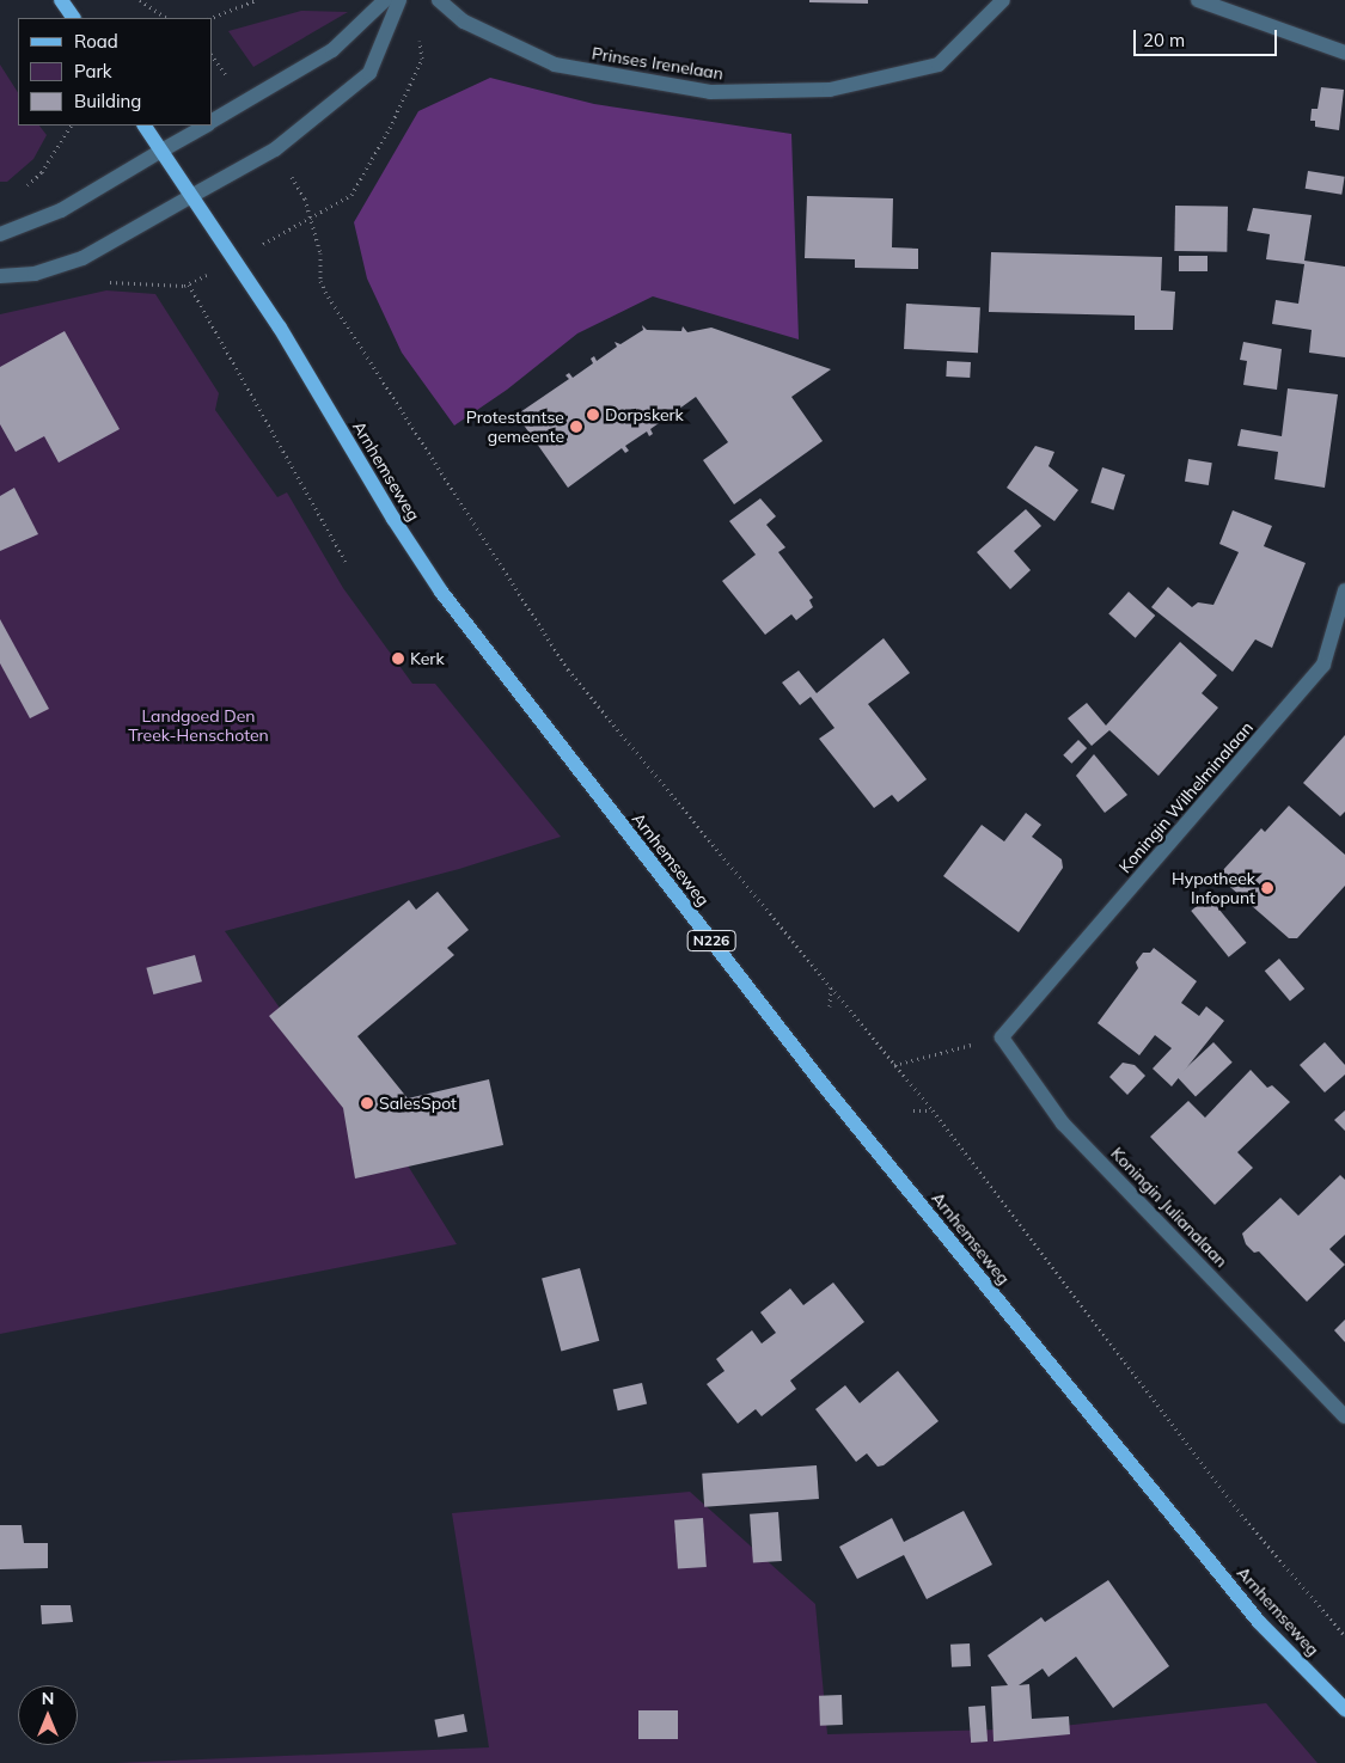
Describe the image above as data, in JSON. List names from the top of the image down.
{
  "streets": {
    "main road": ["Arnhemseweg", "N226"],
    "street": ["Prinses Irenelaan", "Koningin Wilhelminalaan", "Koningin Julianalaan"]
  },
  "crossings": [
    ["Koningin Wilhelminalaan", "Koningin Julianalaan"]
  ],
  "parks": ["Landgoed Den Treek-Henschoten"],
  "places": [
    "Dorpskerk",
    "Protestantse gemeente",
    "Kerk",
    "Hypotheek Infopunt",
    "SalesSpot"
  ],
  "legend": ["Road", "Park", "Building"],
  "scale_bar": "20 m",
  "north": "top"
}
